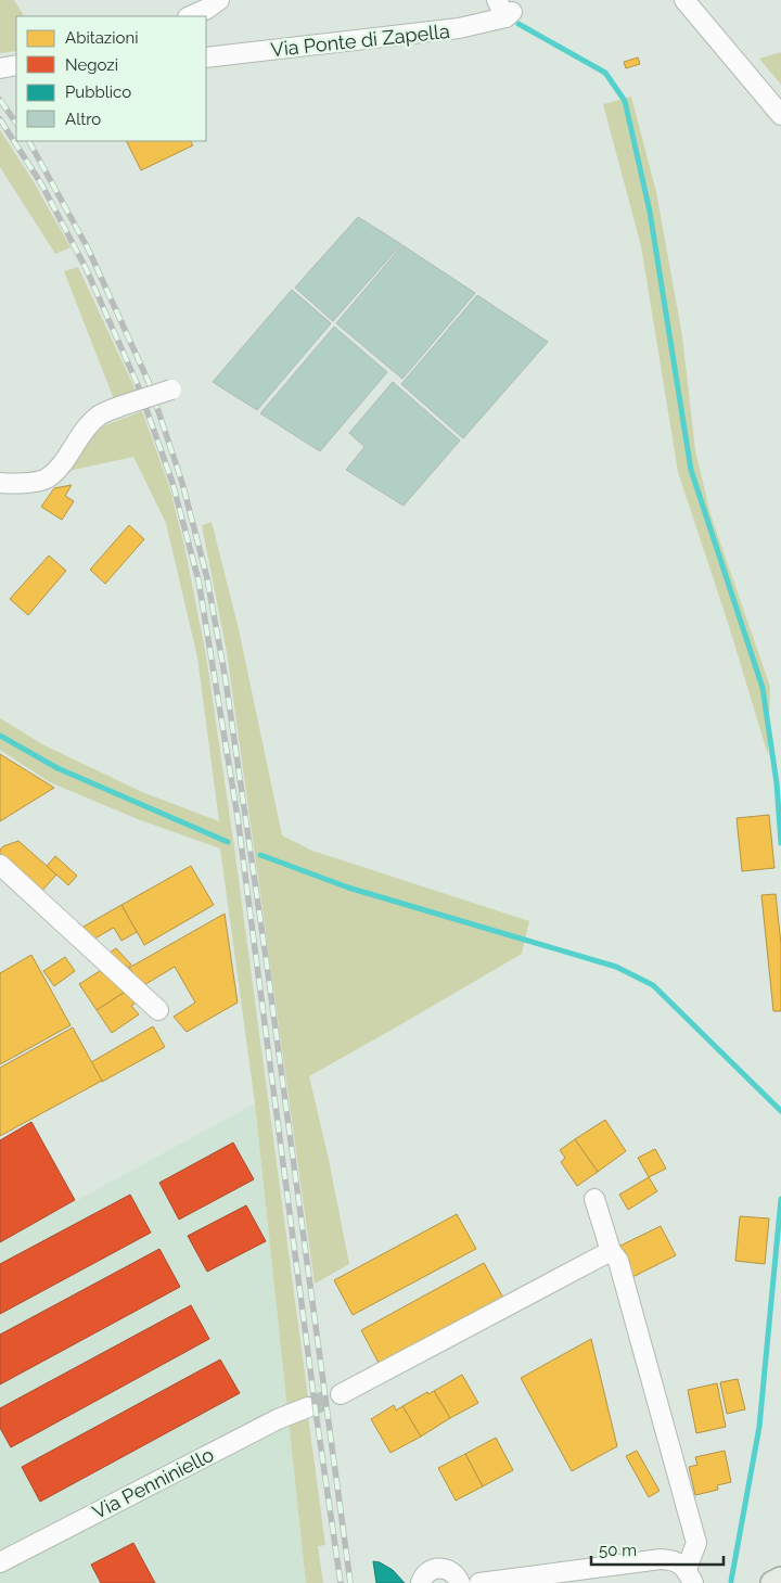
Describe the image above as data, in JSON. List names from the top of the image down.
{
  "streets": {
    "street": ["Via Ponte di Zapella", "Via Penniniello"]
  },
  "legend": [
    "Abitazioni",
    "Negozi",
    "Pubblico",
    "Altro"
  ],
  "scale_bar": "50 m"
}
